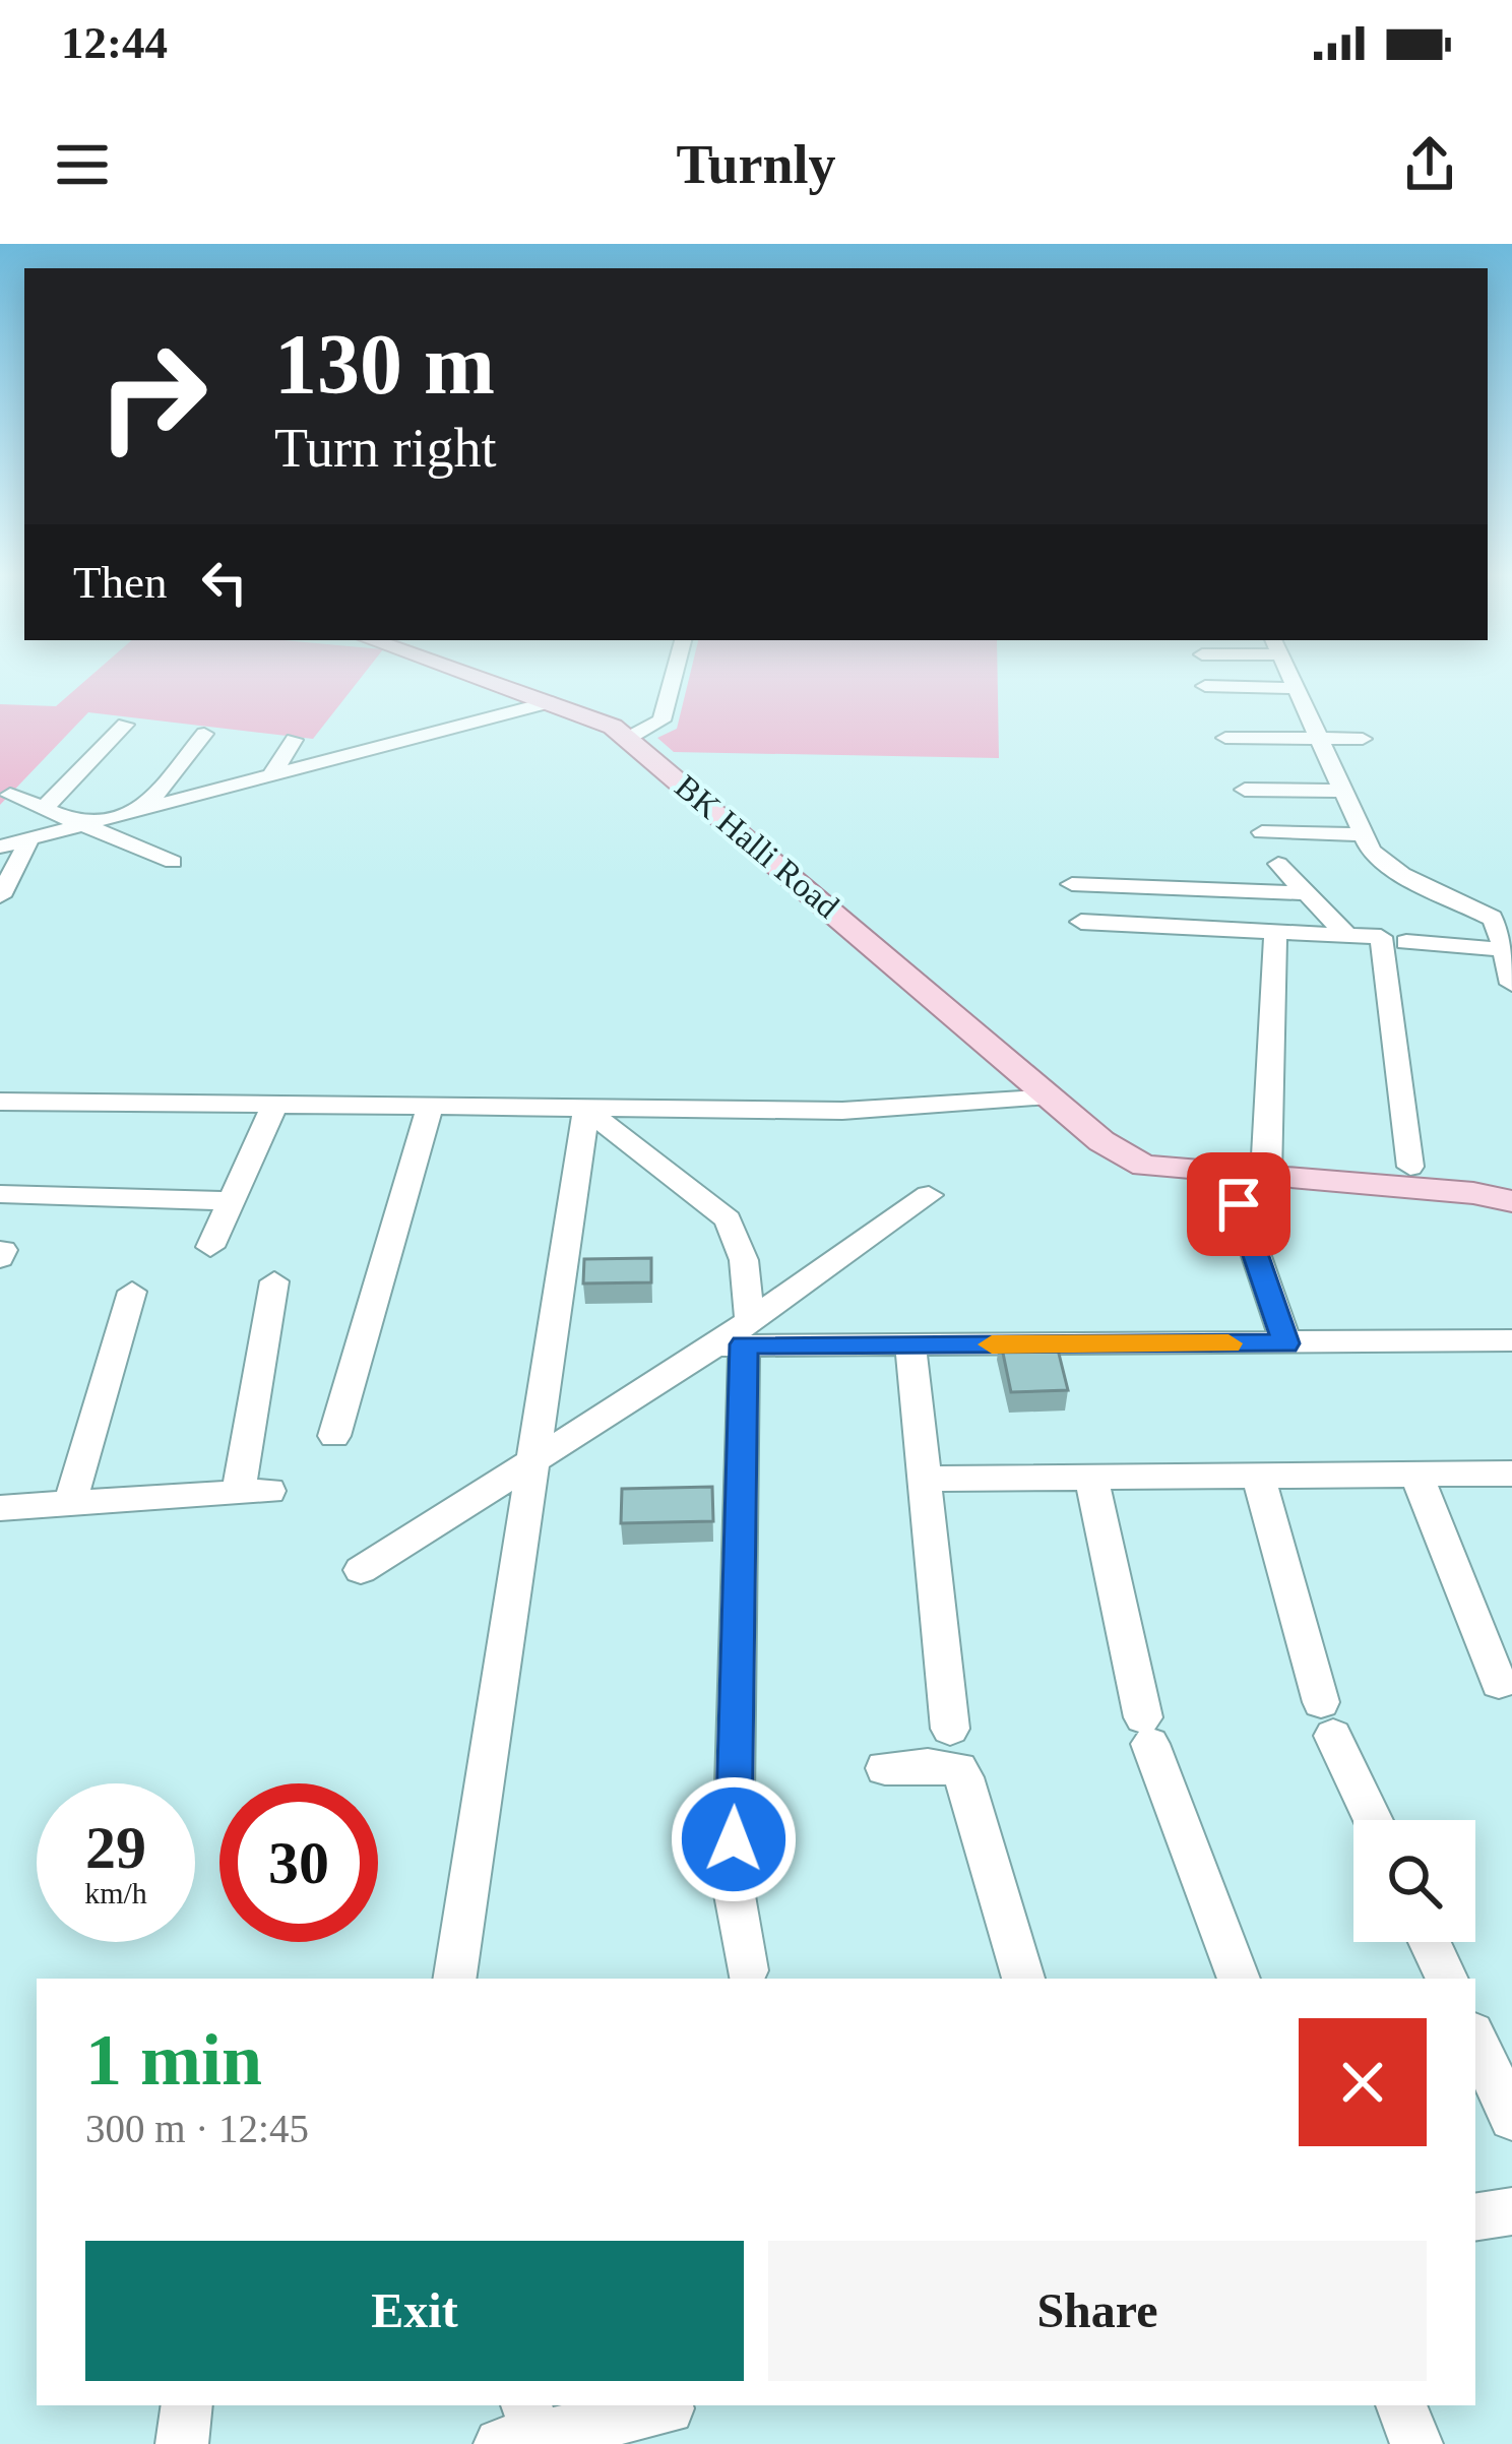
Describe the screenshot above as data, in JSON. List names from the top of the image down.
{
  "streets": {
    "main road": ["BK Halli Road"]
  },
  "page": {
    "status": "12:44",
    "header": "Turnly",
    "turn": ["130 m", "Turn right"],
    "then": "Then",
    "speed": "29 km/h",
    "limit": "30",
    "heading": ["1 min", "300 m · 12:45"],
    "buttons": ["Exit", "Share"]
  }
}
